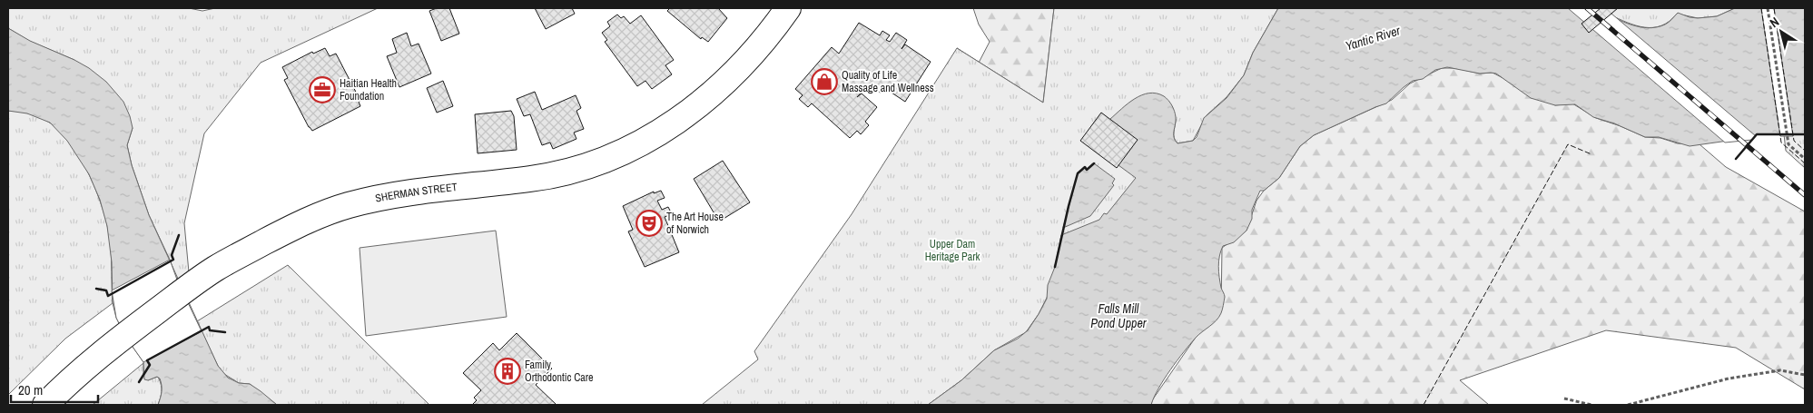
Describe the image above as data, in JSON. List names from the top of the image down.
{
  "streets": {
    "street": ["SHERMAN STREET"]
  },
  "water": ["Yantic River", "Falls Mill Pond Upper"],
  "parks": ["Upper Dam Heritage Park"],
  "places": {
    "shop": ["Quality of Life Massage and Wellness"],
    "office": ["Haitian Health Foundation"],
    "theatre": ["The Art House of Norwich"],
    "building": ["Family Orthodontic Care"]
  },
  "scale_bar": "20 m",
  "north": "top left"
}
